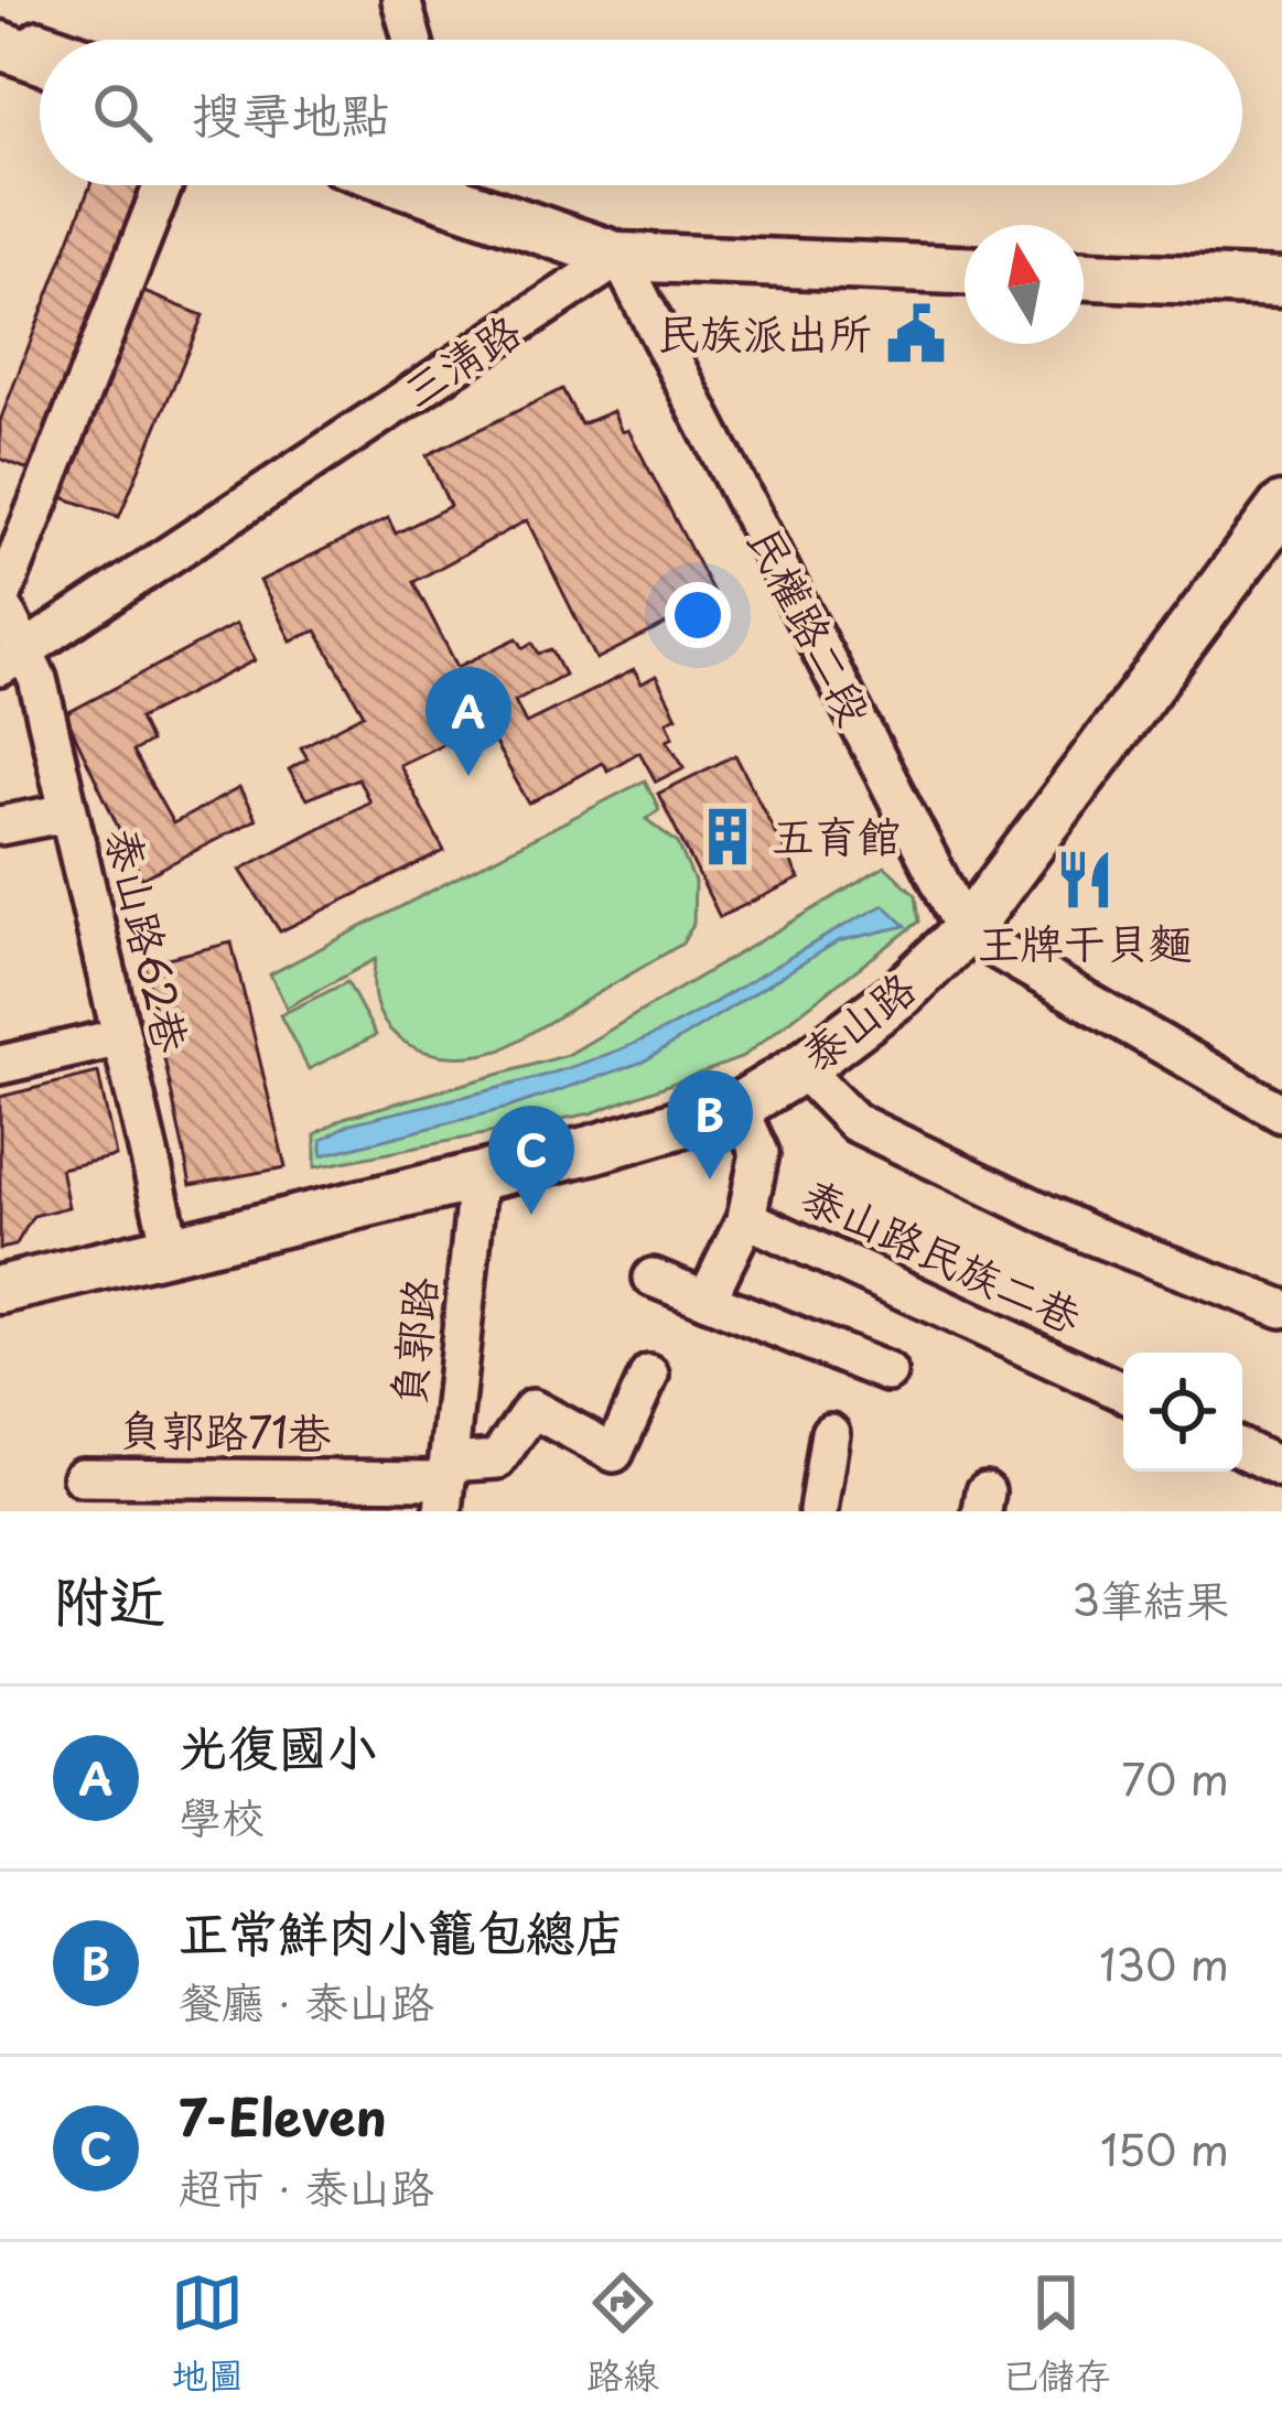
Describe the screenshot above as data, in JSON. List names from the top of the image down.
{
  "streets": {
    "main road": ["泰山路"],
    "street": [
      "三清路",
      "民權路二段",
      "泰山路62巷",
      "泰山路民族二巷",
      "負郭路",
      "負郭路71巷"
    ]
  },
  "crossings": [
    ["三清路", "民權路二段"],
    ["三清路", "泰山路62巷"],
    ["民權路二段", "泰山路"],
    ["泰山路62巷", "泰山路"],
    ["泰山路", "泰山路民族二巷"],
    ["泰山路", "負郭路"],
    ["負郭路", "負郭路71巷"]
  ],
  "places": {
    "public building": ["民族派出所"],
    "building": ["五育館"],
    "restaurant": ["王牌干貝麵"]
  },
  "north": "top",
  "page": {
    "search": "搜尋地點",
    "pins": ["A", "B", "C"],
    "heading": ["附近", "3筆結果"],
    "list": [
      {
        "mark": "A",
        "name": "光復國小",
        "note": "學校",
        "value": "70 m"
      },
      {
        "mark": "B",
        "name": "正常鮮肉小籠包總店",
        "note": "餐廳 · 泰山路",
        "value": "130 m"
      },
      {
        "mark": "C",
        "name": "7-Eleven",
        "note": "超市 · 泰山路",
        "value": "150 m"
      }
    ],
    "nav": ["地圖", "路線", "已儲存"]
  }
}
